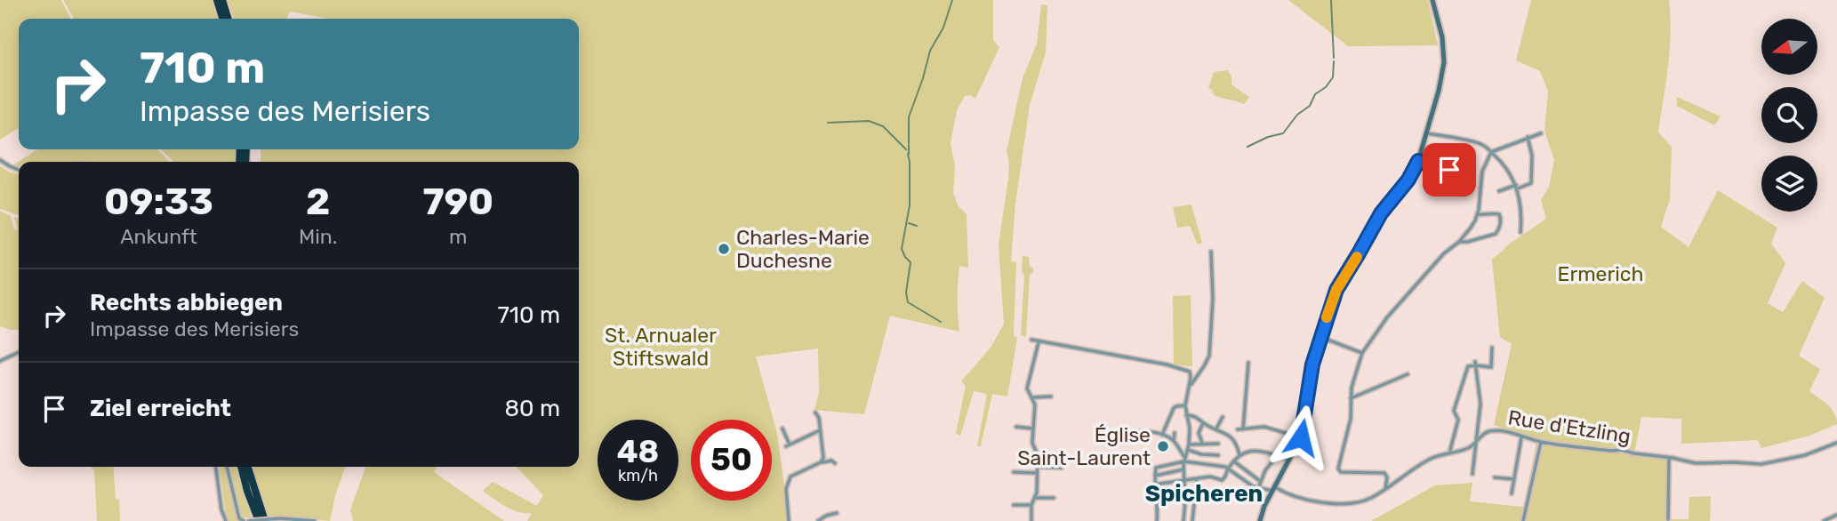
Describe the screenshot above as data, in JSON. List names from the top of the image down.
{
  "streets": {
    "street": ["Rue d'Etzling"]
  },
  "districts": ["Spicheren"],
  "parks": ["Ermerich", "St. Arnualer Stiftswald"],
  "places": ["Charles-Marie Duchesne", "Église Saint-Laurent"],
  "north": "left",
  "page": {
    "turn": ["710 m", "Impasse des Merisiers"],
    "eta": [
      "09:33",
      "Ankunft",
      "2",
      "Min.",
      "790",
      "m"
    ],
    "list": [
      {
        "name": "Rechts abbiegen",
        "note": "Impasse des Merisiers",
        "value": "710 m"
      },
      {
        "name": "Ziel erreicht",
        "value": "80 m"
      }
    ],
    "speed": "48 km/h",
    "limit": "50"
  }
}
